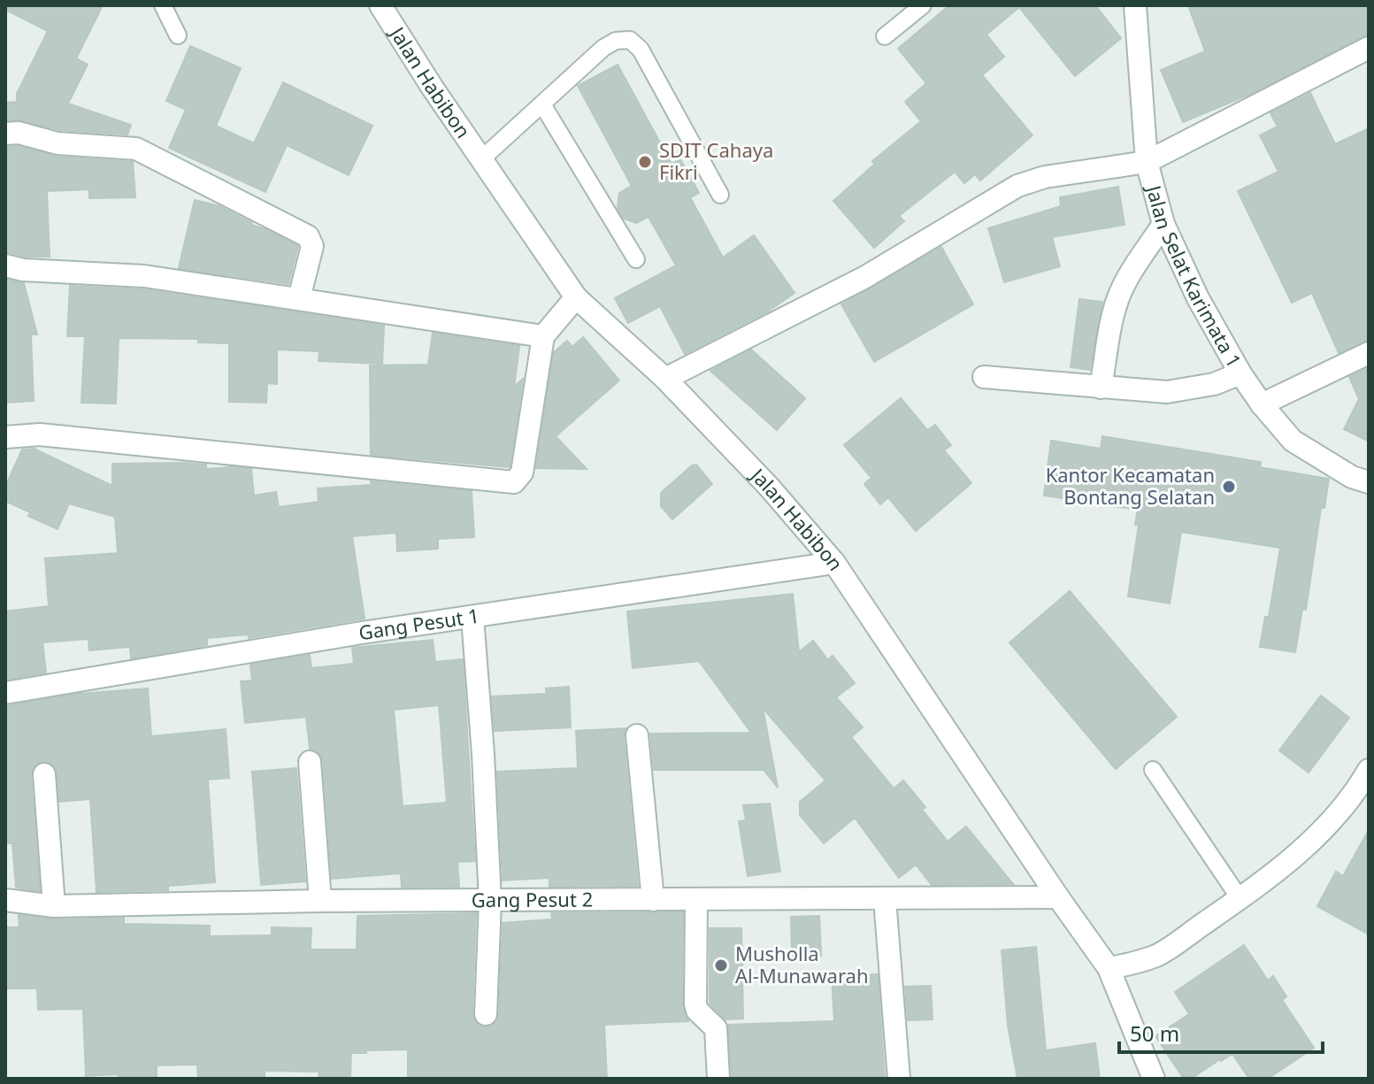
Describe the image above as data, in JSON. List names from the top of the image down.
{
  "streets": {
    "street": [
      "Jalan Habibon",
      "Jalan Selat Karimata 1",
      "Gang Pesut 1",
      "Gang Pesut 2"
    ]
  },
  "crossings": [
    ["Jalan Habibon", "Gang Pesut 1"],
    ["Jalan Habibon", "Gang Pesut 2"]
  ],
  "places": ["SDIT Cahaya Fikri", "Kantor Kecamatan Bontang Selatan", "Musholla Al-Munawarah"],
  "scale_bar": "50 m"
}
